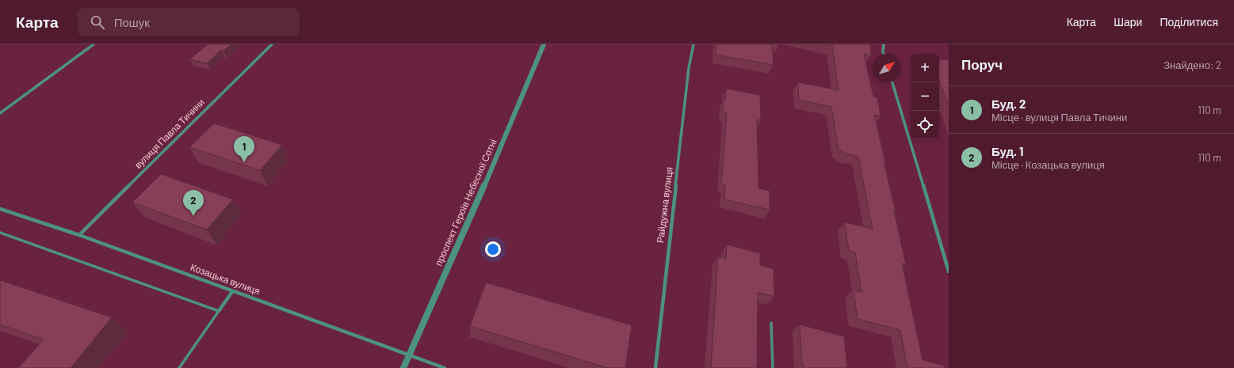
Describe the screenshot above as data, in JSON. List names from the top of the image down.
{
  "streets": {
    "street": [
      "вулиця Павла Тичини",
      "проспект Героїв Небесної Сотні",
      "Райдужна вулиця",
      "Козацька вулиця"
    ]
  },
  "crossings": [
    ["вулиця Павла Тичини", "Козацька вулиця"],
    ["проспект Героїв Небесної Сотні", "Козацька вулиця"]
  ],
  "north": "top right",
  "page": {
    "header": "Карта",
    "search": "Пошук",
    "nav": ["Карта", "Шари", "Поділитися"],
    "heading": ["Поруч", "Знайдено: 2"],
    "map_buttons": ["+", "−"],
    "list": [
      {
        "mark": "1",
        "name": "Буд. 2",
        "note": "Місце · вулиця Павла Тичини",
        "value": "110 m"
      },
      {
        "mark": "2",
        "name": "Буд. 1",
        "note": "Місце · Козацька вулиця",
        "value": "110 m"
      }
    ],
    "pins": ["1", "2"]
  }
}
